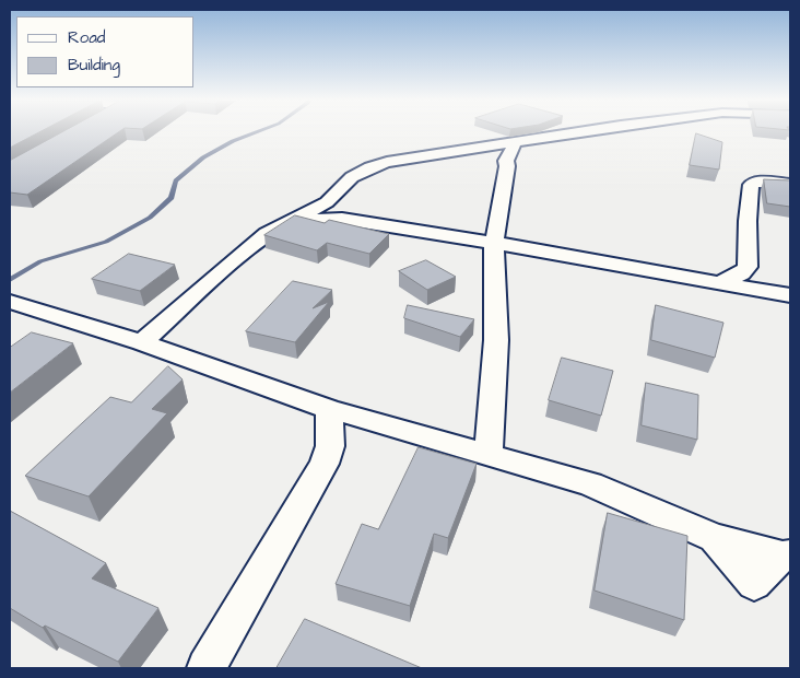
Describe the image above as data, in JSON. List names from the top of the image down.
{
  "legend": ["Road", "Building"]
}
